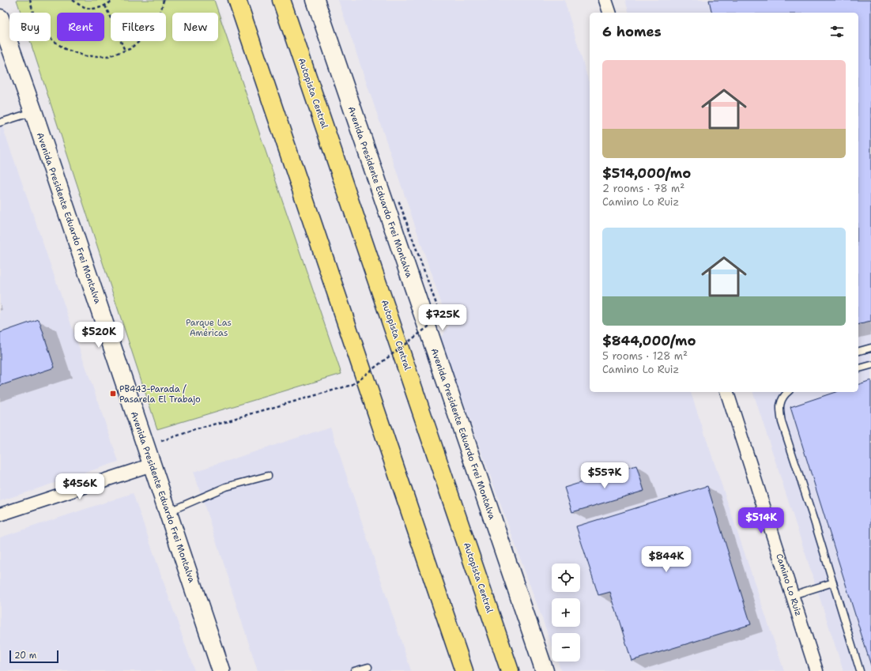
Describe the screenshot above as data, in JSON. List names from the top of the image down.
{
  "streets": {
    "highway": ["Autopista Central"],
    "main road": ["Avenida Presidente Eduardo Frei Montalva"],
    "street": ["Camino Lo Ruiz"]
  },
  "parks": ["Parque Las Américas"],
  "places": {
    "transit": ["PB443-Parada / Pasarela El Trabajo"]
  },
  "scale_bar": "20 m",
  "page": {
    "chip": [
      "Buy",
      "Rent",
      "Filters",
      "New"
    ],
    "heading": "6 homes",
    "list": [
      {
        "name": "$514,000/mo",
        "note": "2 rooms · 78 m² · Camino Lo Ruiz"
      },
      {
        "name": "$844,000/mo",
        "note": "5 rooms · 128 m² · Camino Lo Ruiz"
      }
    ],
    "price": [
      "$725K",
      "$520K",
      "$557K",
      "$456K",
      "$514K",
      "$844K"
    ],
    "map_buttons": ["+", "−"],
    "scale": "20 m"
  }
}
